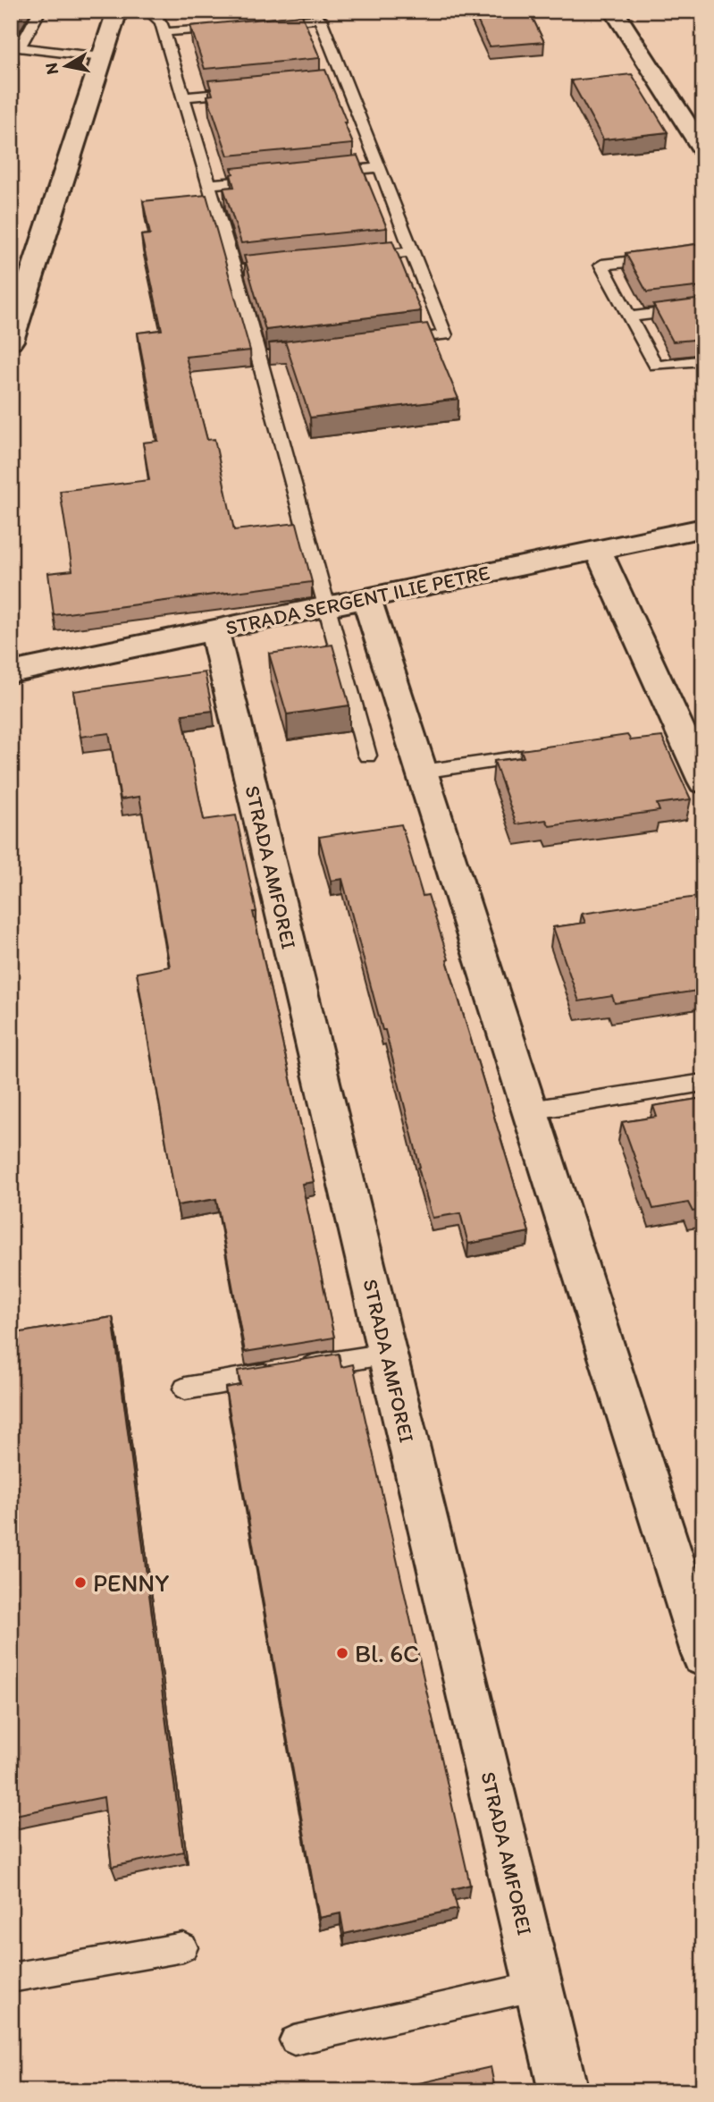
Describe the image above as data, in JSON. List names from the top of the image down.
{
  "streets": {
    "street": ["STRADA SERGENT ILIE PETRE", "STRADA AMFOREI"]
  },
  "crossings": [
    ["STRADA SERGENT ILIE PETRE", "STRADA AMFOREI"]
  ],
  "places": ["PENNY", "Bl. 6C"],
  "north": "left"
}
